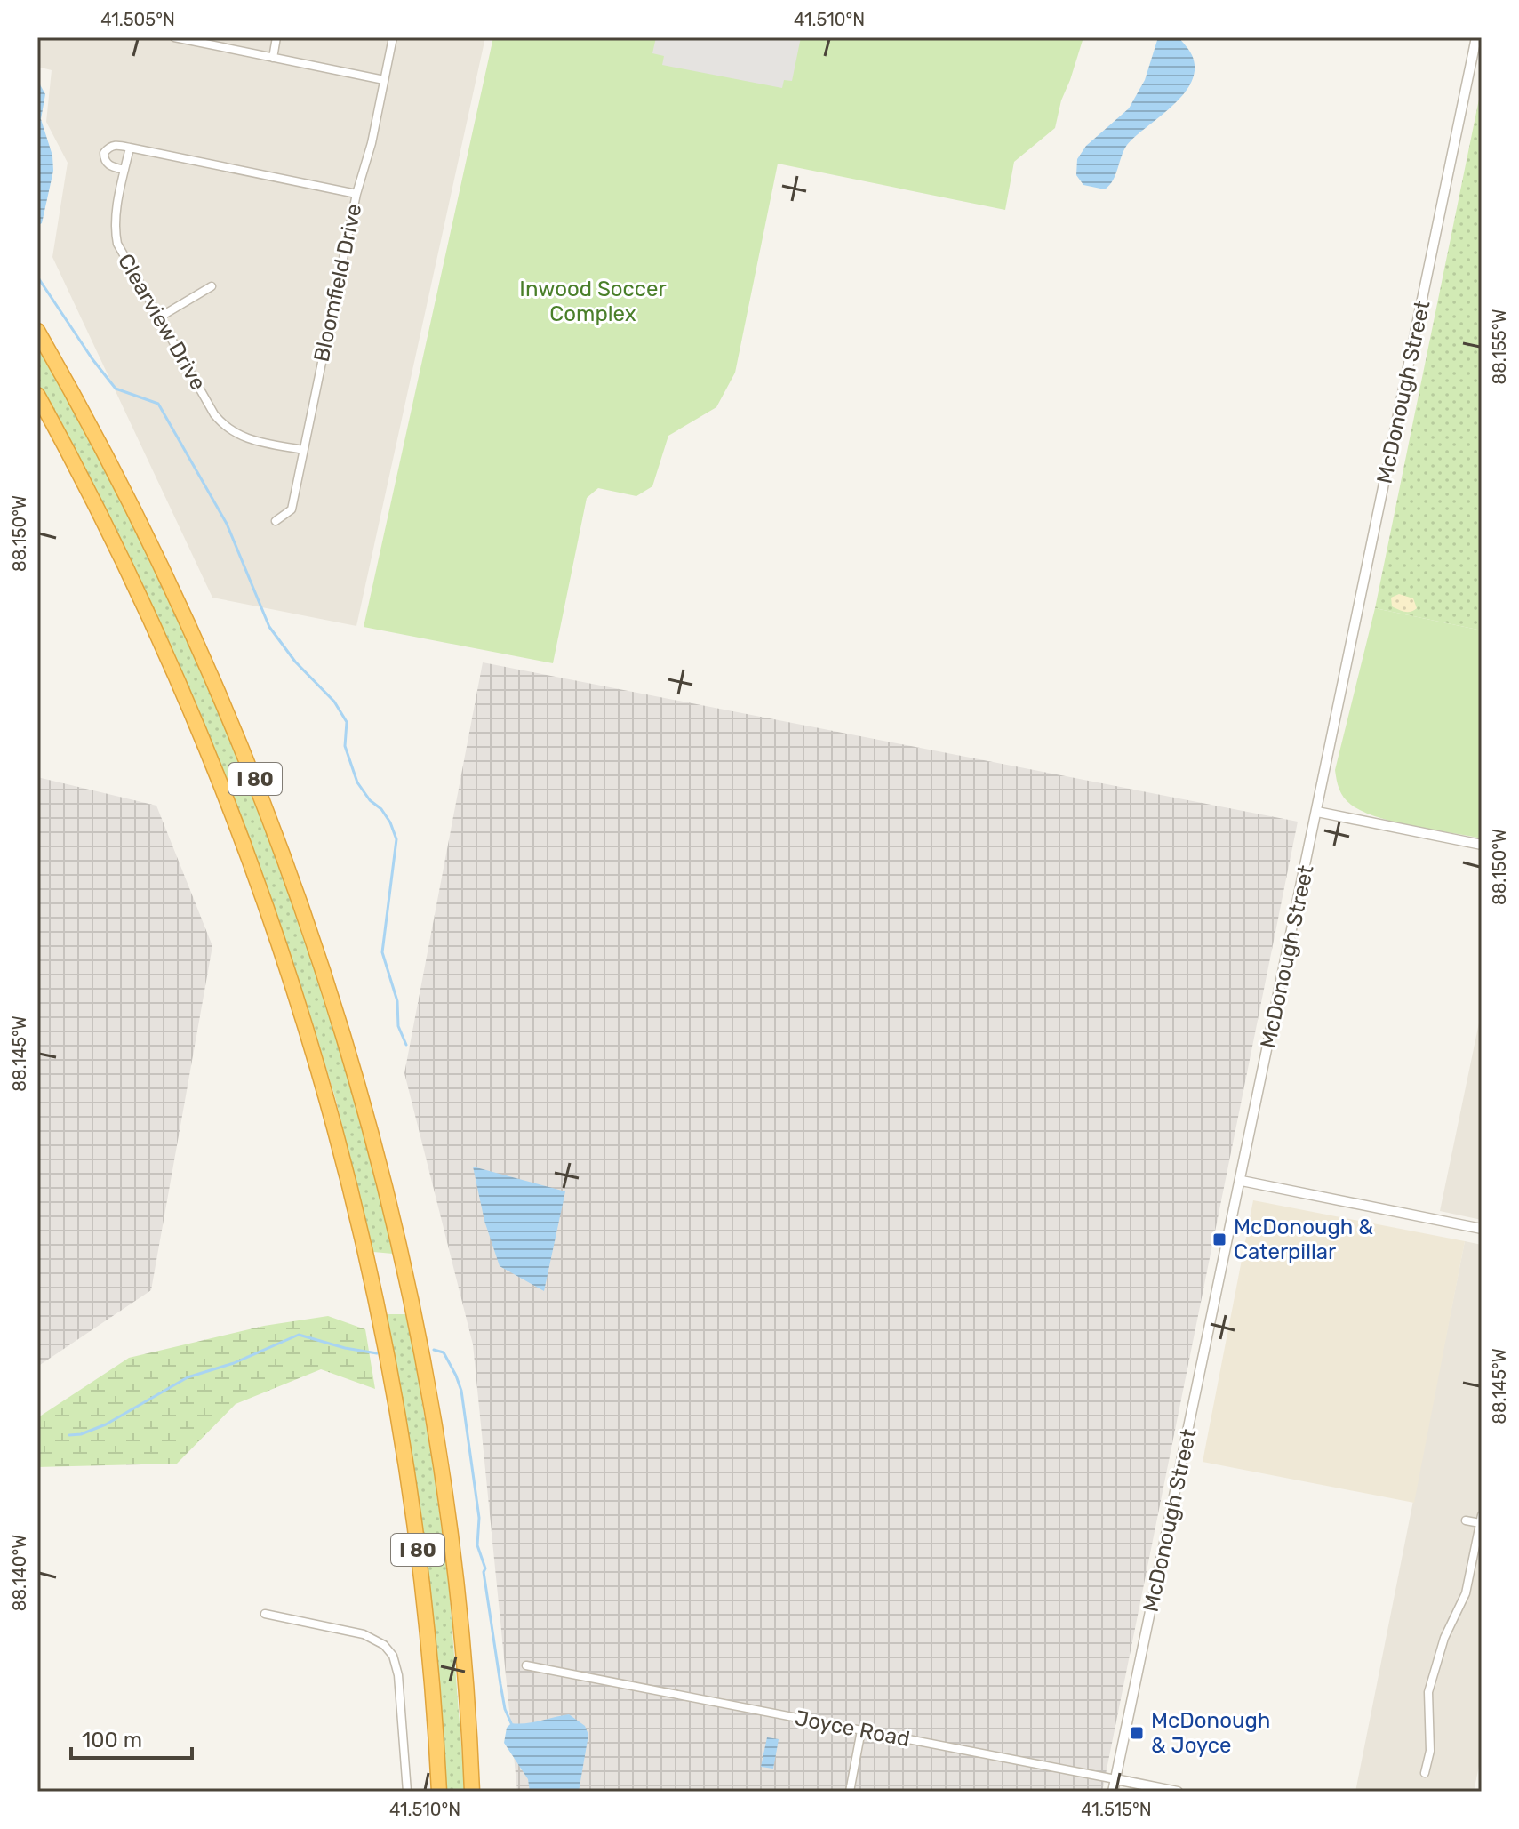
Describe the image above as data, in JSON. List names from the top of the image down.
{
  "streets": {
    "highway": ["I 80"],
    "street": [
      "Bloomfield Drive",
      "Clearview Drive",
      "McDonough Street",
      "Joyce Road"
    ]
  },
  "crossings": [
    ["Bloomfield Drive", "Clearview Drive"],
    ["McDonough Street", "Joyce Road"]
  ],
  "parks": ["Inwood Soccer Complex"],
  "places": {
    "transit": ["McDonough & Caterpillar", "McDonough & Joyce"]
  },
  "scale_bar": "100 m",
  "coordinates": [
    "41.505°N",
    "41.510°N",
    "88.155°W",
    "88.150°W",
    "88.145°W",
    "88.140°W",
    "41.515°N"
  ]
}
